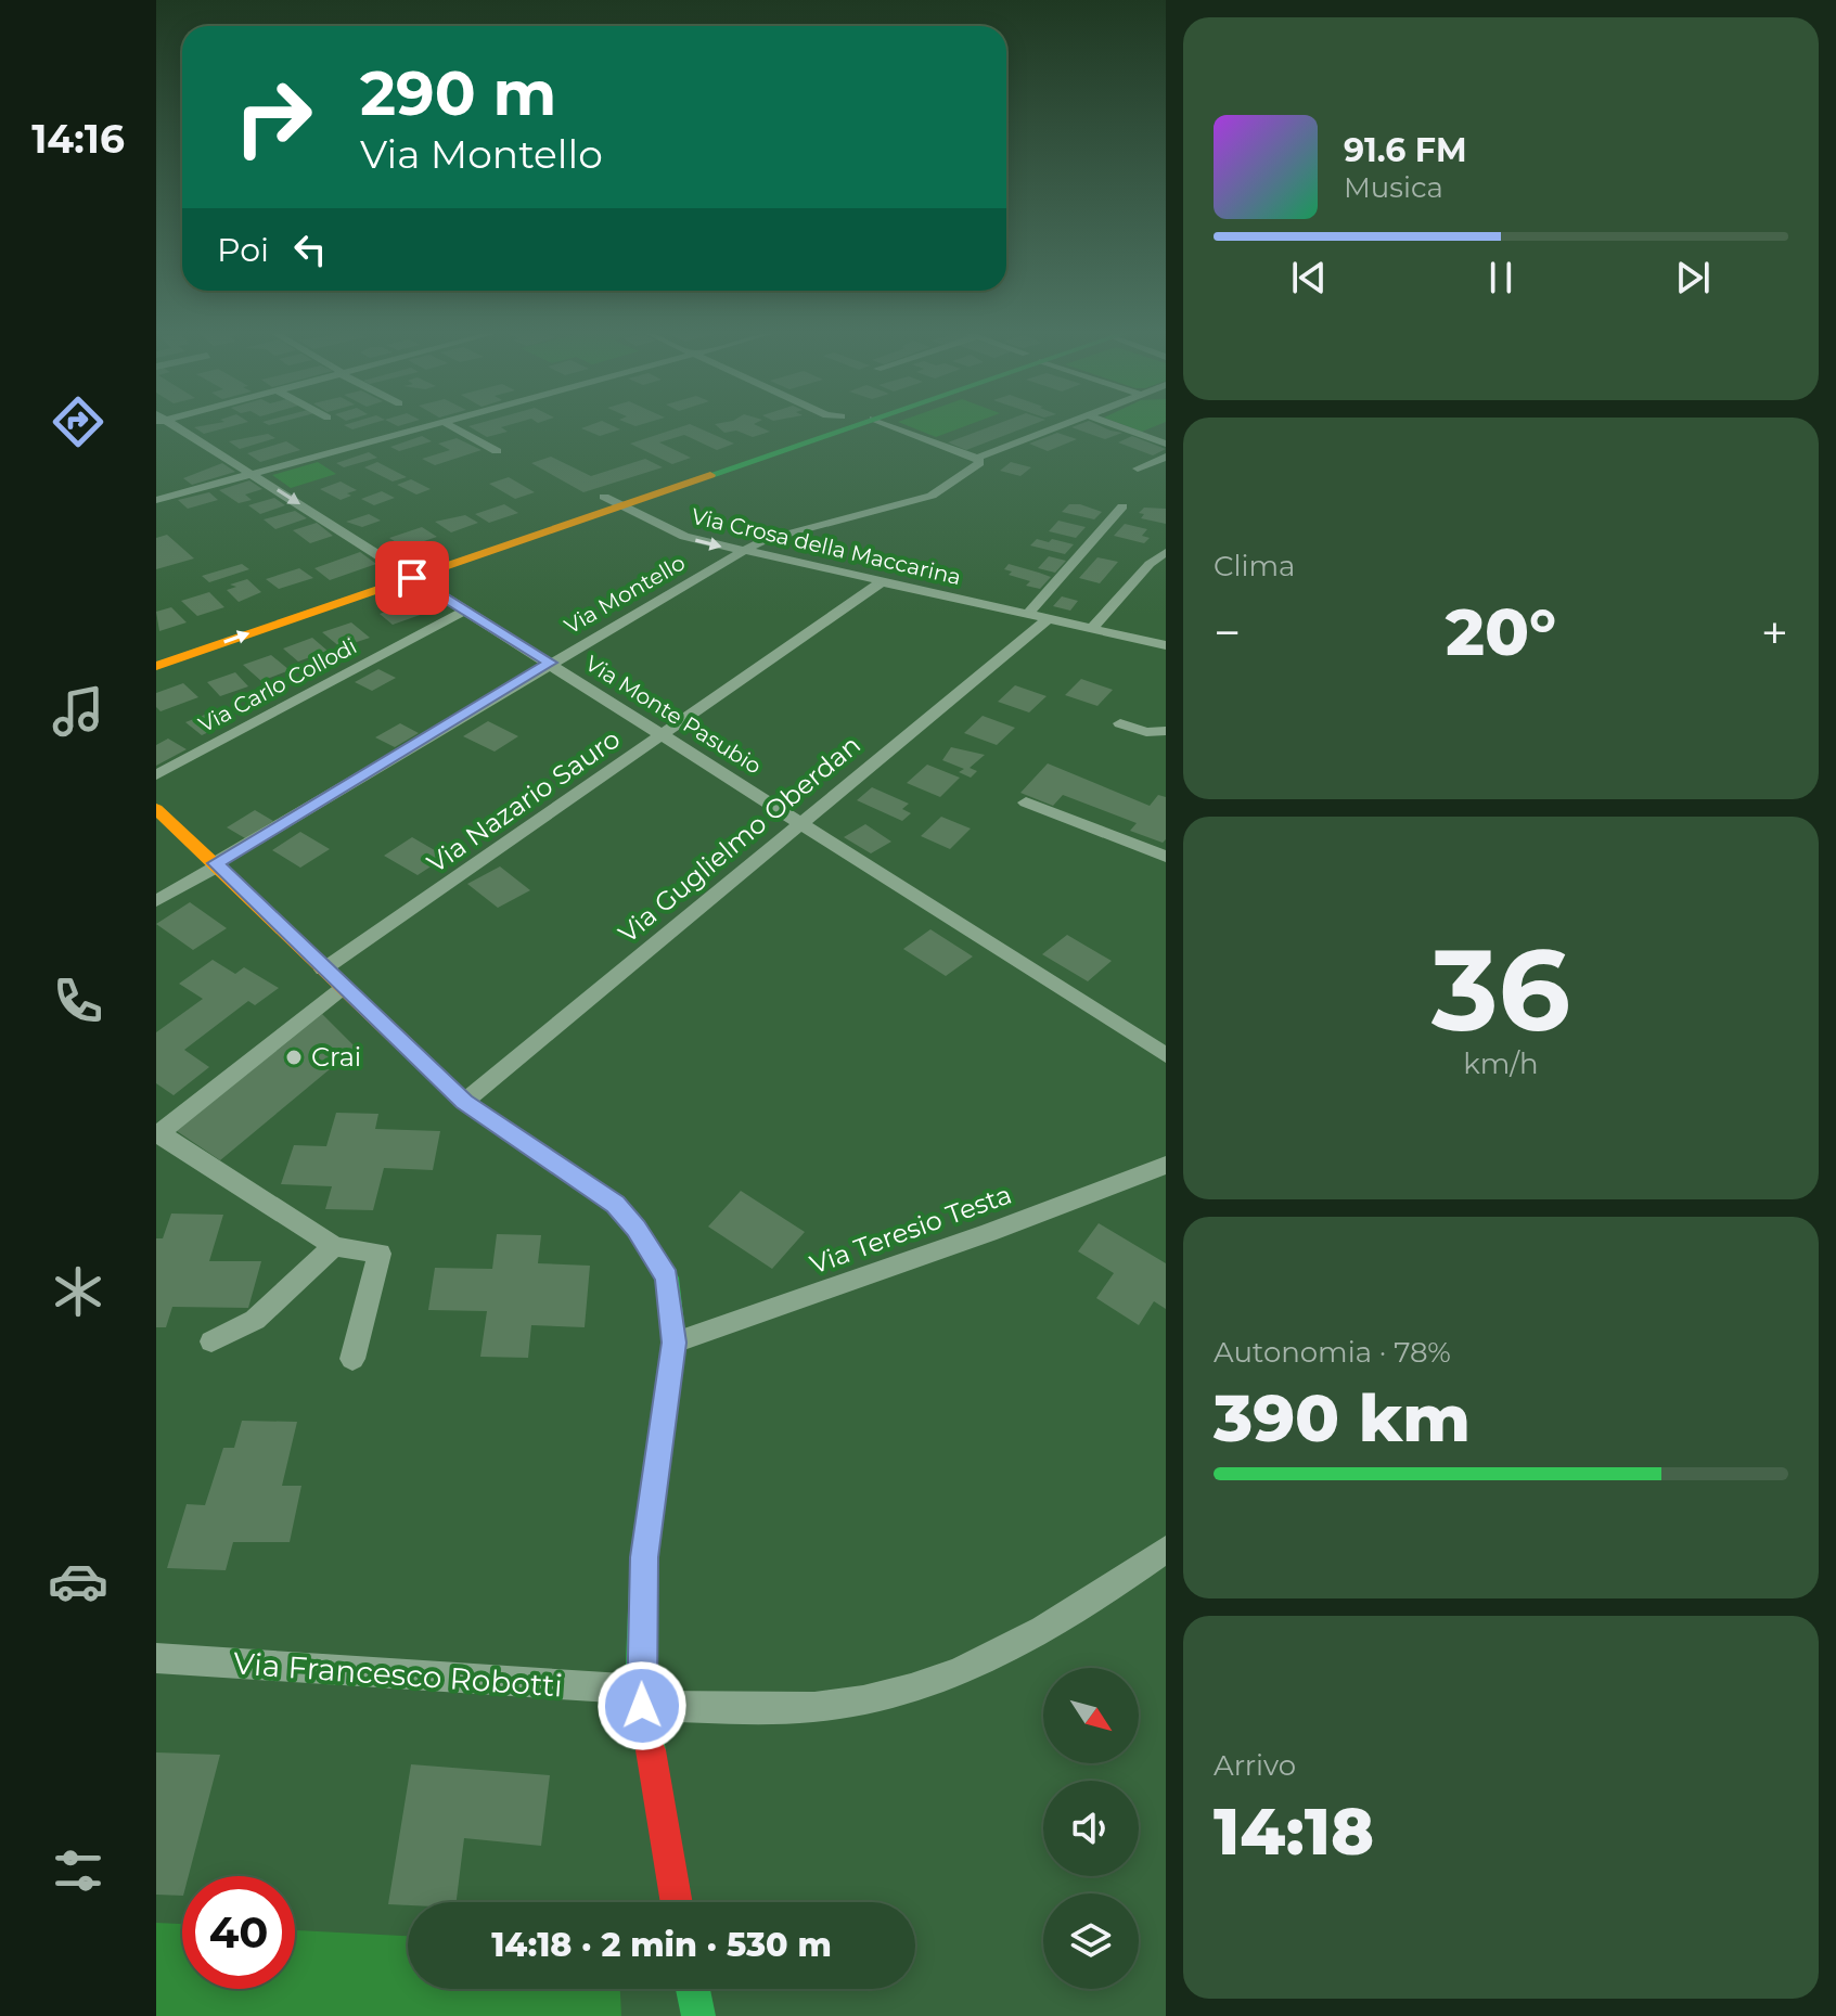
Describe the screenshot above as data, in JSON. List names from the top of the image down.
{
  "streets": {
    "street": [
      "Via Crosa della Maccarina",
      "Via Montello",
      "Via Carlo Collodi",
      "Via Monte Pasubio",
      "Via Nazario Sauro",
      "Via Guglielmo Oberdan",
      "Via Teresio Testa",
      "Via Francesco Robotti"
    ]
  },
  "crossings": [
    ["Via Crosa della Maccarina", "Via Montello"],
    ["Via Crosa della Maccarina", "Via Nazario Sauro"],
    ["Via Crosa della Maccarina", "Via Guglielmo Oberdan"],
    ["Via Montello", "Via Monte Pasubio"],
    ["Via Carlo Collodi", "Via Monte Pasubio"],
    ["Via Monte Pasubio", "Via Nazario Sauro"],
    ["Via Monte Pasubio", "Via Guglielmo Oberdan"]
  ],
  "places": ["Crai"],
  "north": "bottom right",
  "page": {
    "tabs": "14:16",
    "turn": ["290 m", "Via Montello"],
    "song": ["91.6 FM", "Musica"],
    "then": "Poi",
    "tile": [
      "Clima",
      ["36", "km/h"],
      ["Autonomia · 78%", "390 km"],
      ["Arrivo", "14:18"]
    ],
    "heat": ["−", "20°", "+"],
    "limit": "40",
    "trip": "14:18 · 2 min · 530 m"
  }
}
